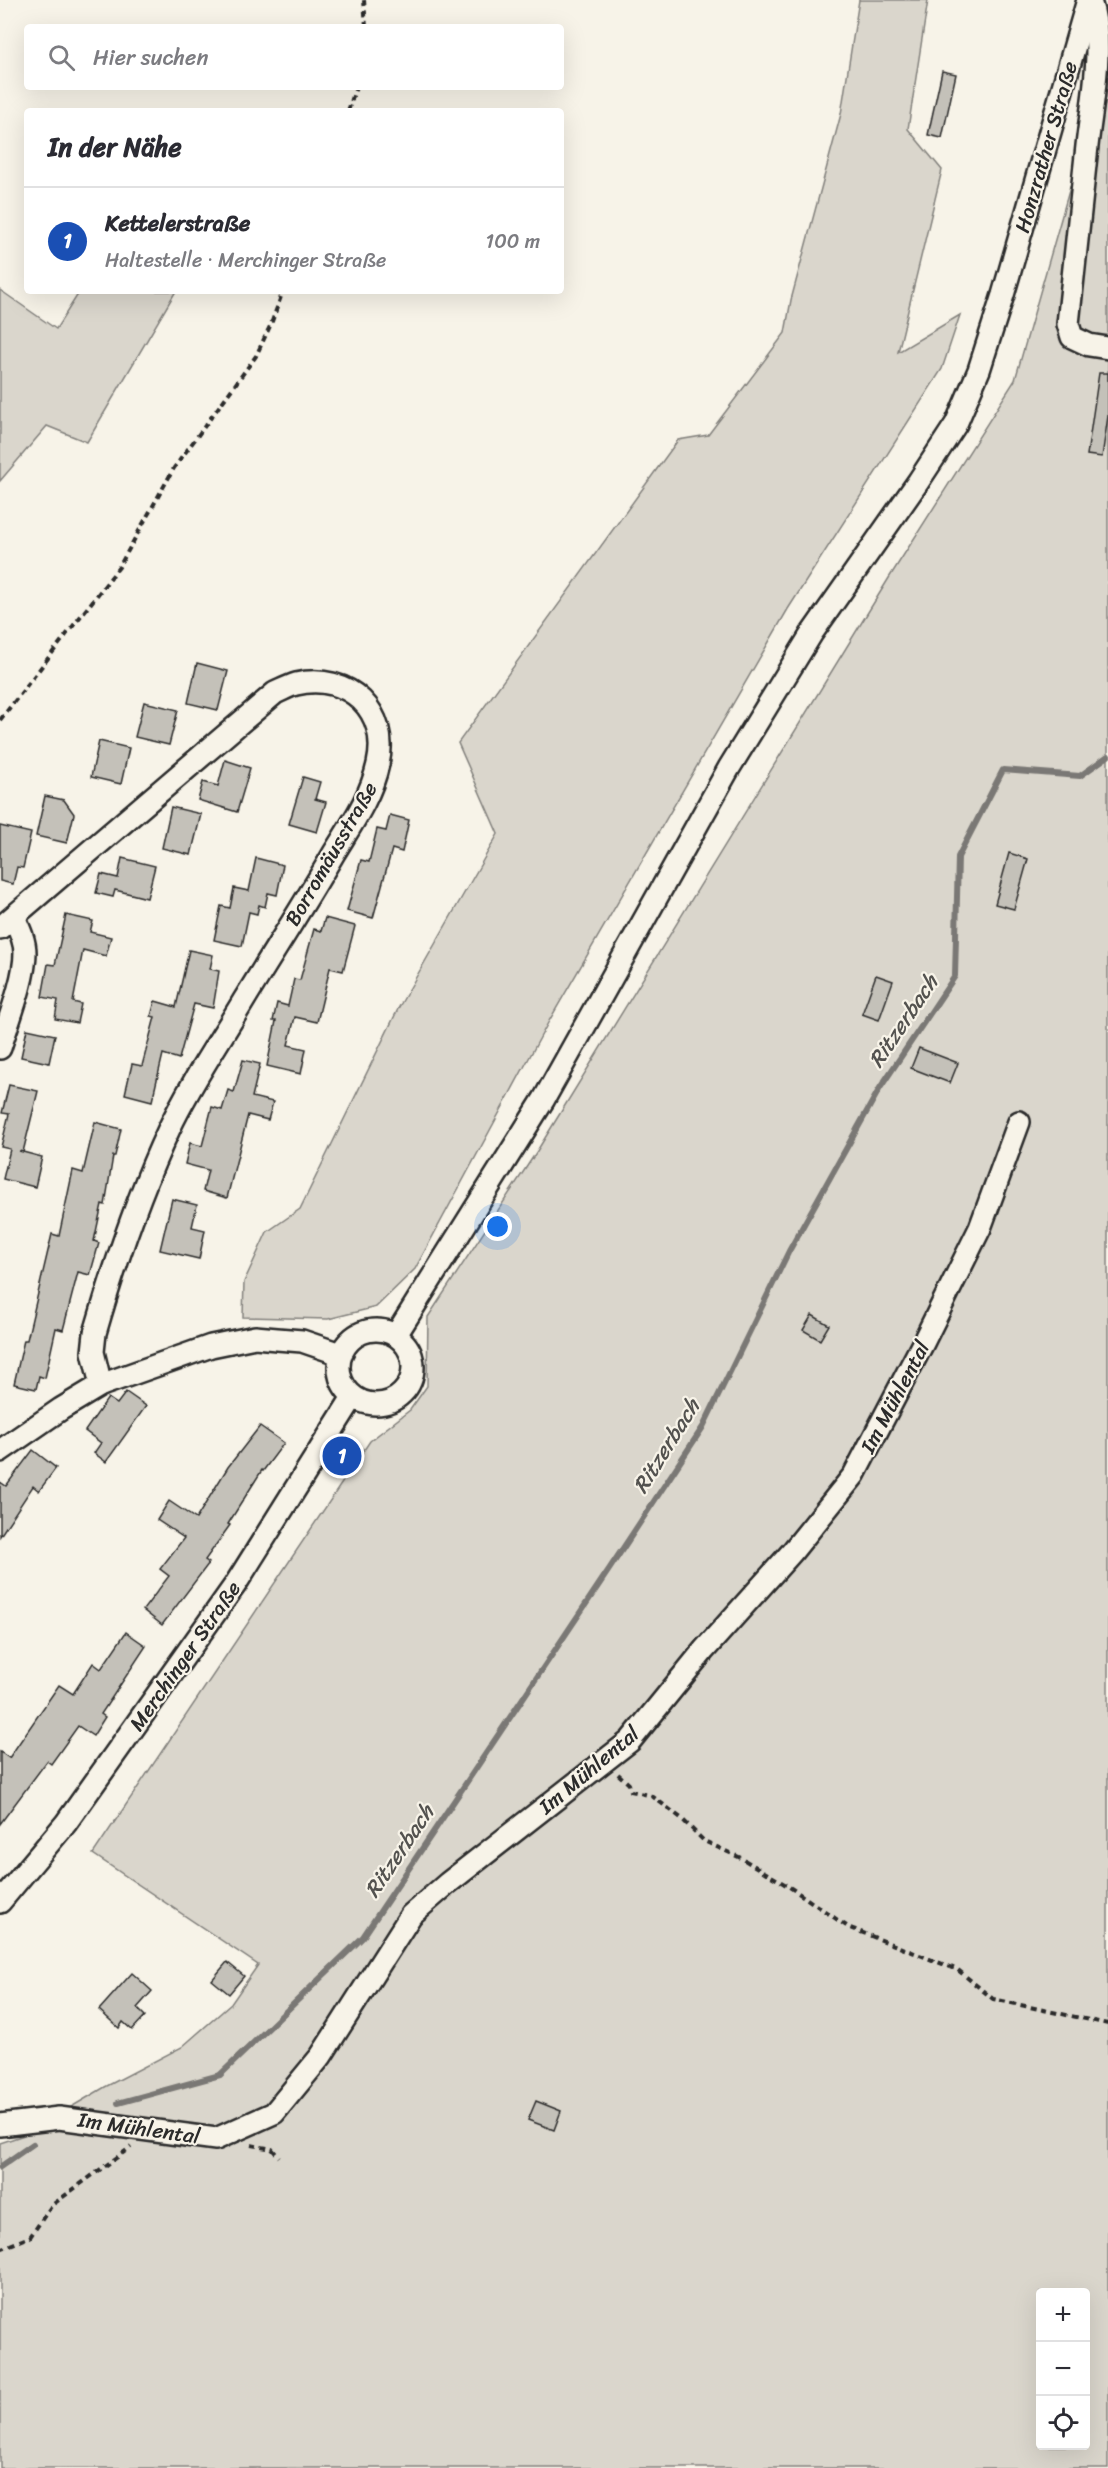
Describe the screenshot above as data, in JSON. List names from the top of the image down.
{
  "streets": {
    "street": [
      "Honzrather Straße",
      "Borromäusstraße",
      "Im Mühlental",
      "Merchinger Straße"
    ]
  },
  "crossings": [
    ["Honzrather Straße", "Merchinger Straße"]
  ],
  "water": ["Ritzerbach"],
  "page": {
    "search": "Hier suchen",
    "heading": "In der Nähe",
    "list": [
      {
        "mark": "1",
        "name": "Kettelerstraße",
        "note": "Haltestelle · Merchinger Straße",
        "value": "100 m"
      }
    ],
    "pins": "1",
    "map_buttons": ["+", "−"]
  }
}
